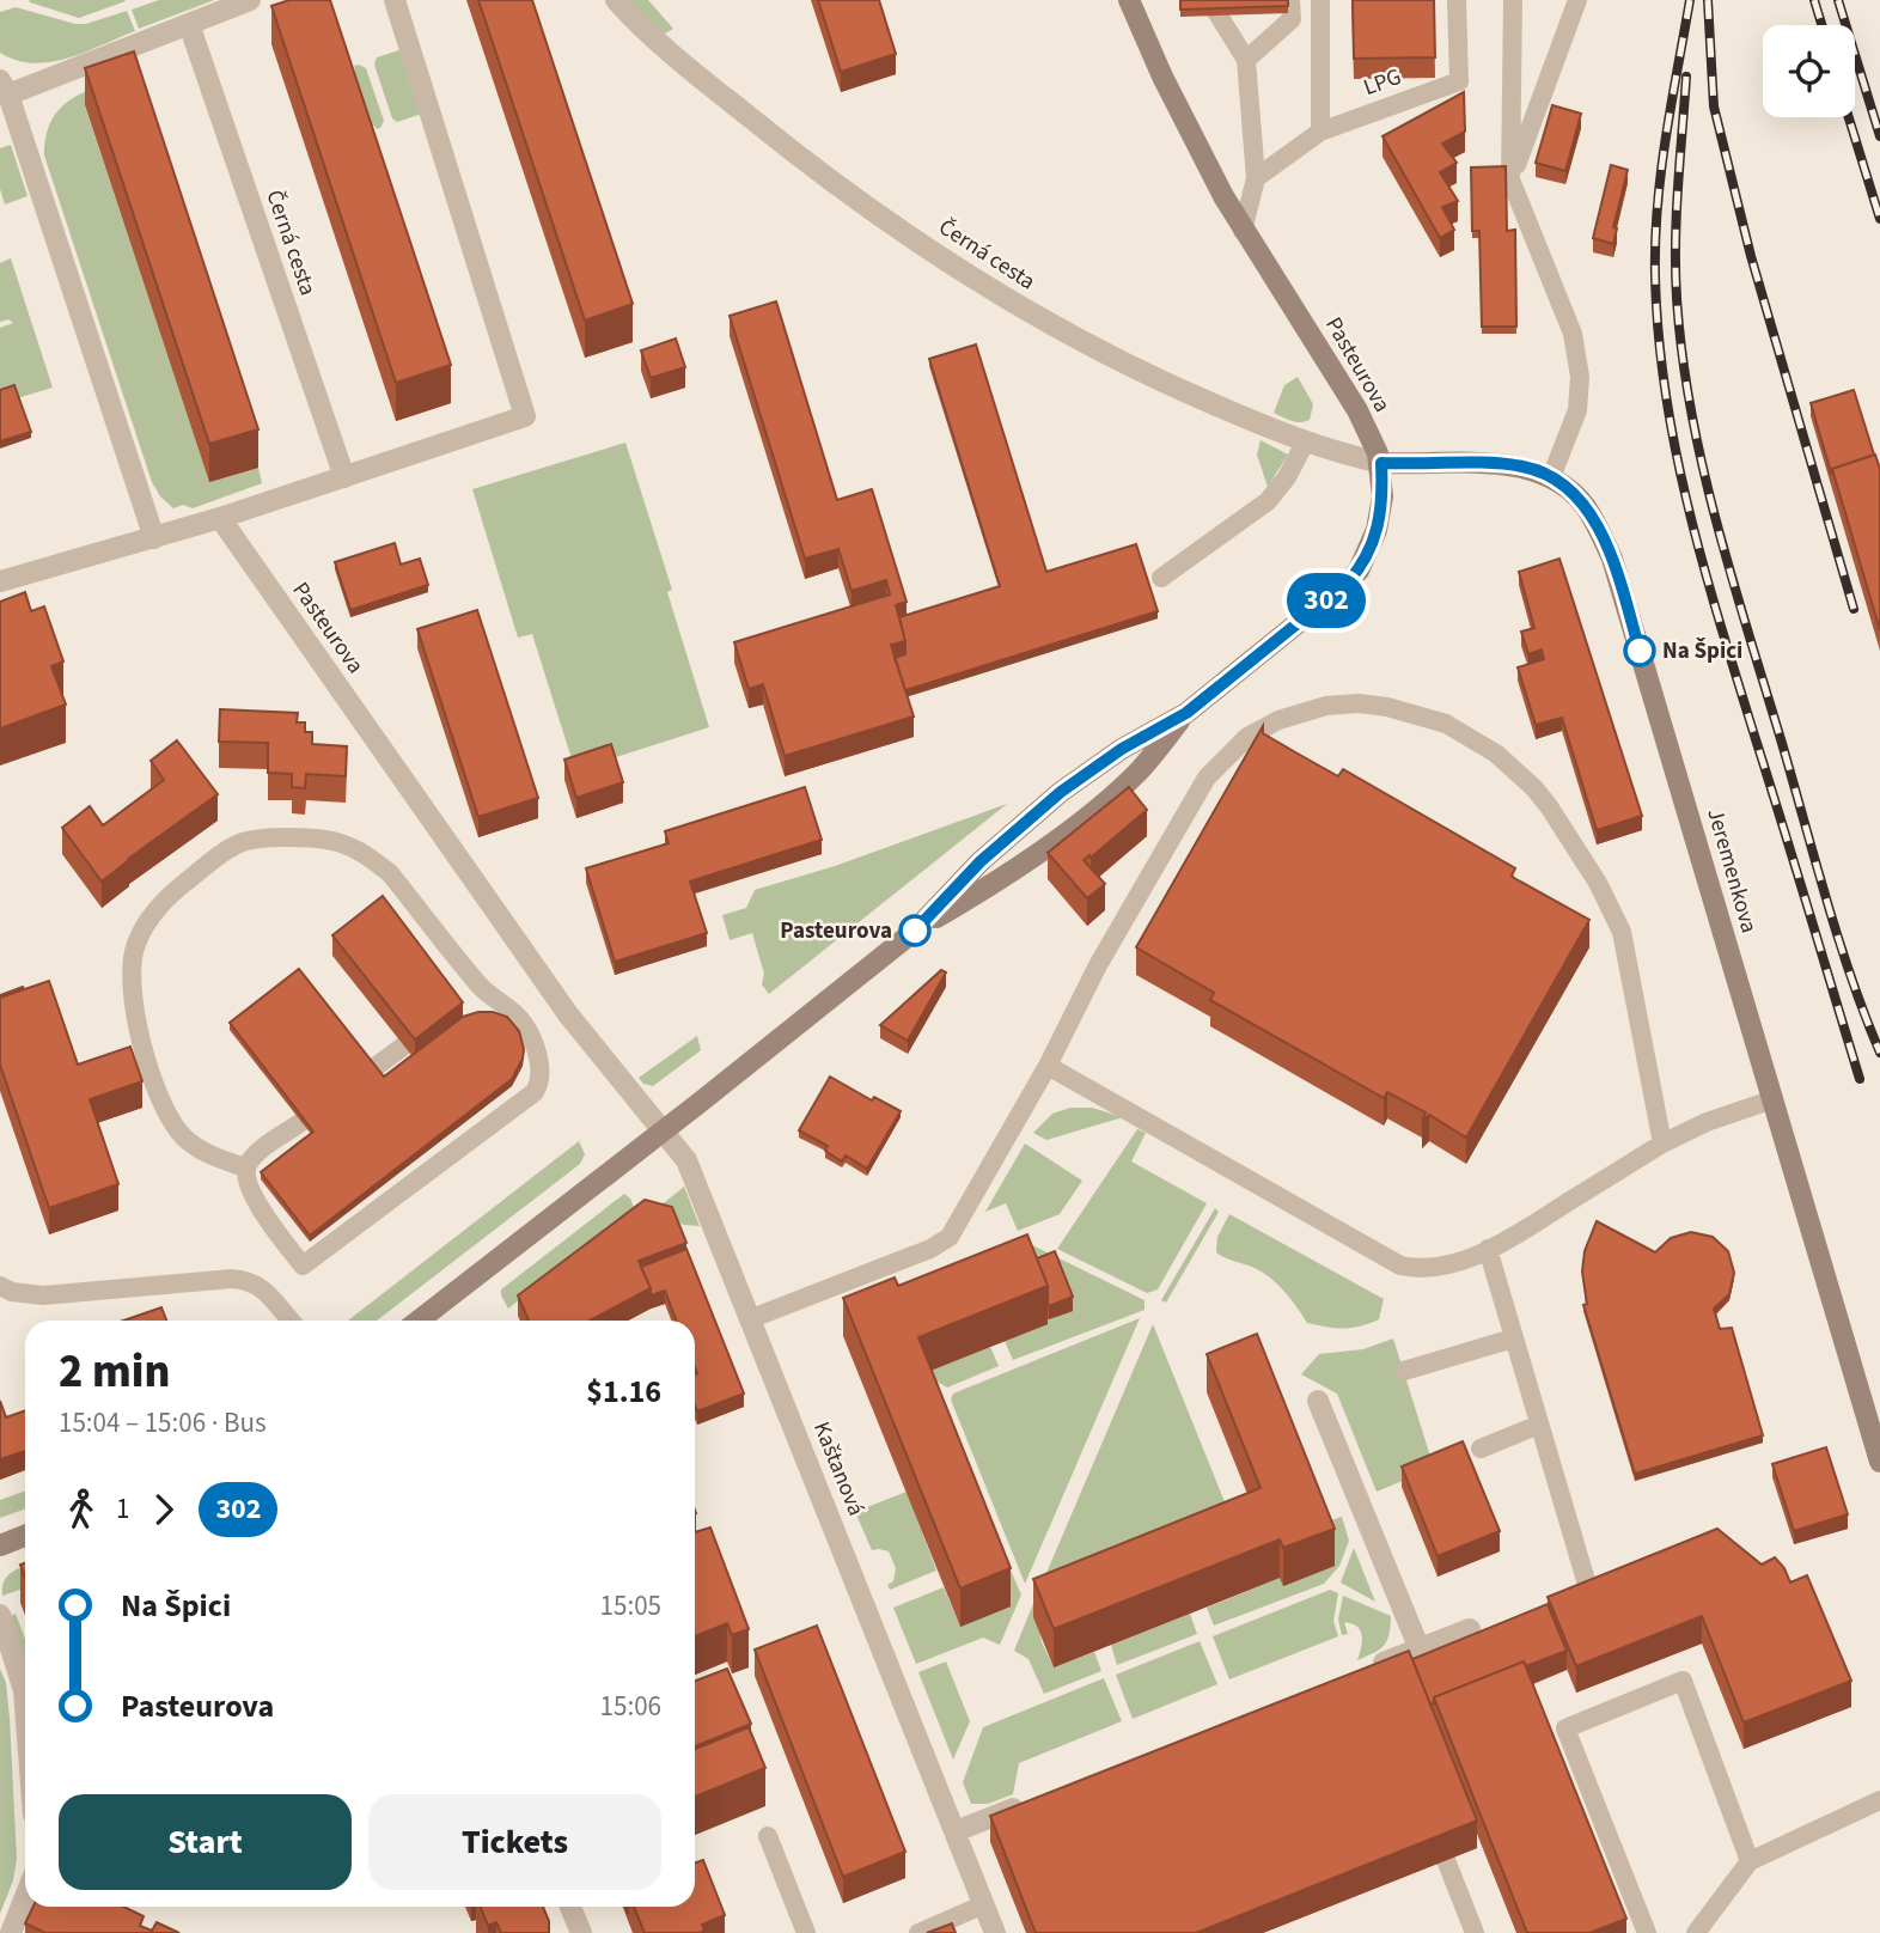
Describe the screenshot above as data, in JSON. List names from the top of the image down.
{
  "streets": {
    "main road": ["Pasteurova", "Jeremenkova"],
    "street": ["Černá cesta", "Kaštanová"],
    "lane": ["LPG"]
  },
  "crossings": [
    ["Černá cesta", "Pasteurova"],
    ["Černá cesta", "Jeremenkova"],
    ["Pasteurova", "Jeremenkova"],
    ["Pasteurova", "Kaštanová"]
  ],
  "places": ["Na Špici", "Pasteurova"],
  "lines": ["bus line 302"],
  "page": {
    "on_map": "302",
    "heading": ["2 min", "15:04 – 15:06 · Bus", "$1.16"],
    "legs": ["1", "302"],
    "list": [
      {
        "name": "Na Špici",
        "value": "15:05"
      },
      {
        "name": "Pasteurova",
        "value": "15:06"
      }
    ],
    "buttons": ["Start", "Tickets"]
  }
}
